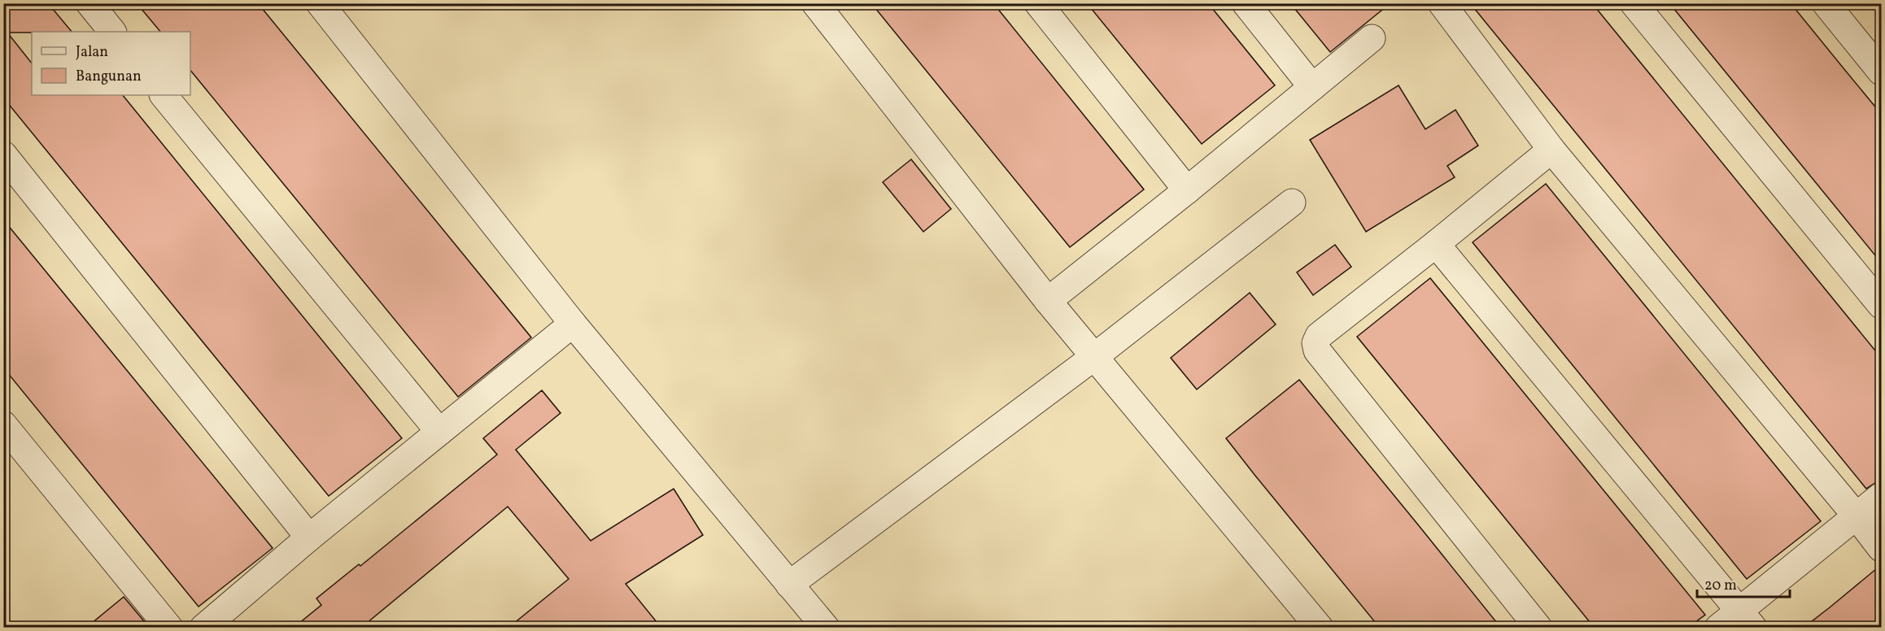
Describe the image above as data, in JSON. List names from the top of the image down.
{
  "legend": ["Jalan", "Bangunan"],
  "scale_bar": "20 m"
}
